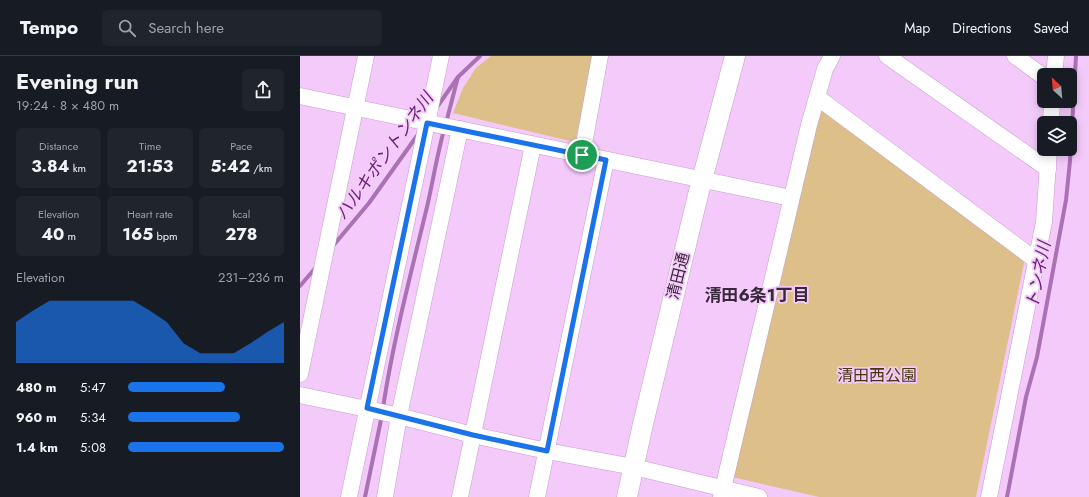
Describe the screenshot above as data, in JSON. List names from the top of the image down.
{
  "streets": {
    "street": ["清田通"]
  },
  "districts": ["清田6条1丁目"],
  "water": ["ハルキポントンネ川", "トンネ川"],
  "parks": ["清田西公園"],
  "north": "top left",
  "page": {
    "header": "Tempo",
    "search": "Search here",
    "nav": ["Map", "Directions", "Saved"],
    "heading": ["Evening run", "19:24 · 8 × 480 m"],
    "stats": [
      ["Distance", "3.84 km"],
      ["Time", "21:53"],
      ["Pace", "5:42 /km"],
      ["Elevation", "40 m"],
      ["Heart rate", "165 bpm"],
      ["kcal", "278"]
    ],
    "chart": ["Elevation", "231–236 m"],
    "list": [
      {
        "name": "480 m",
        "note": "5:47"
      },
      {
        "name": "960 m",
        "note": "5:34"
      },
      {
        "name": "1.4 km",
        "note": "5:08"
      }
    ]
  }
}
